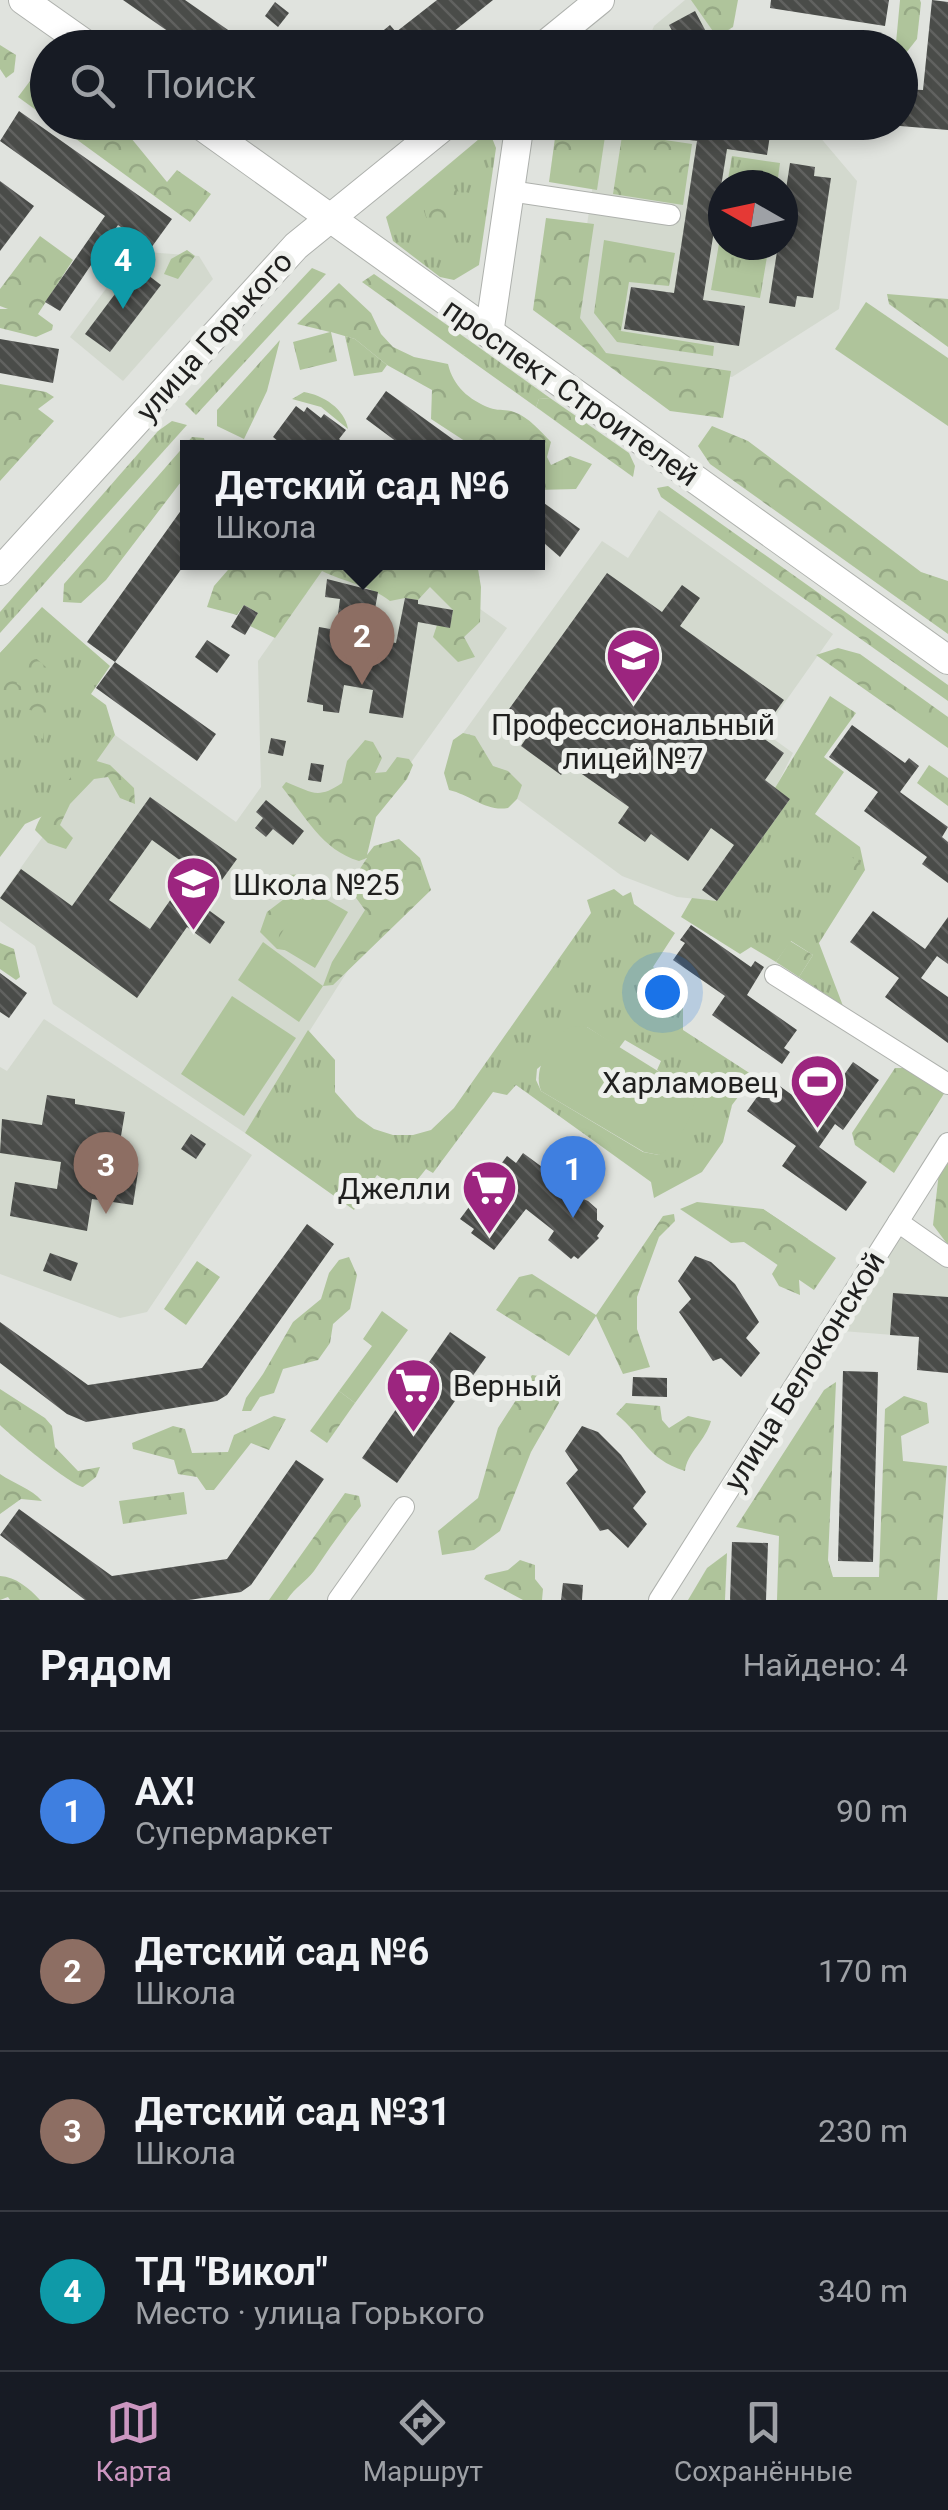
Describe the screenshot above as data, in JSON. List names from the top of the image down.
{
  "streets": {
    "main road": ["улица Горького", "проспект Строителей"],
    "street": ["улица Белоконской"]
  },
  "crossings": [
    ["улица Горького", "проспект Строителей"]
  ],
  "places": {
    "school or university": ["Профессиональный лицей №7", "Школа №25"],
    "sports": ["Харламовец"],
    "supermarket": ["Джелли", "Верный"]
  },
  "north": "left",
  "page": {
    "search": "Поиск",
    "pins": [
      "4",
      "2",
      "3",
      "1"
    ],
    "popup": ["Детский сад №6", "Школа"],
    "heading": ["Рядом", "Найдено: 4"],
    "list": [
      {
        "mark": "1",
        "name": "АХ!",
        "note": "Супермаркет",
        "value": "90 m"
      },
      {
        "mark": "2",
        "name": "Детский сад №6",
        "note": "Школа",
        "value": "170 m"
      },
      {
        "mark": "3",
        "name": "Детский сад №31",
        "note": "Школа",
        "value": "230 m"
      },
      {
        "mark": "4",
        "name": "ТД \"Викол\"",
        "note": "Место · улица Горького",
        "value": "340 m"
      }
    ],
    "nav": ["Карта", "Маршрут", "Сохранённые"]
  }
}
